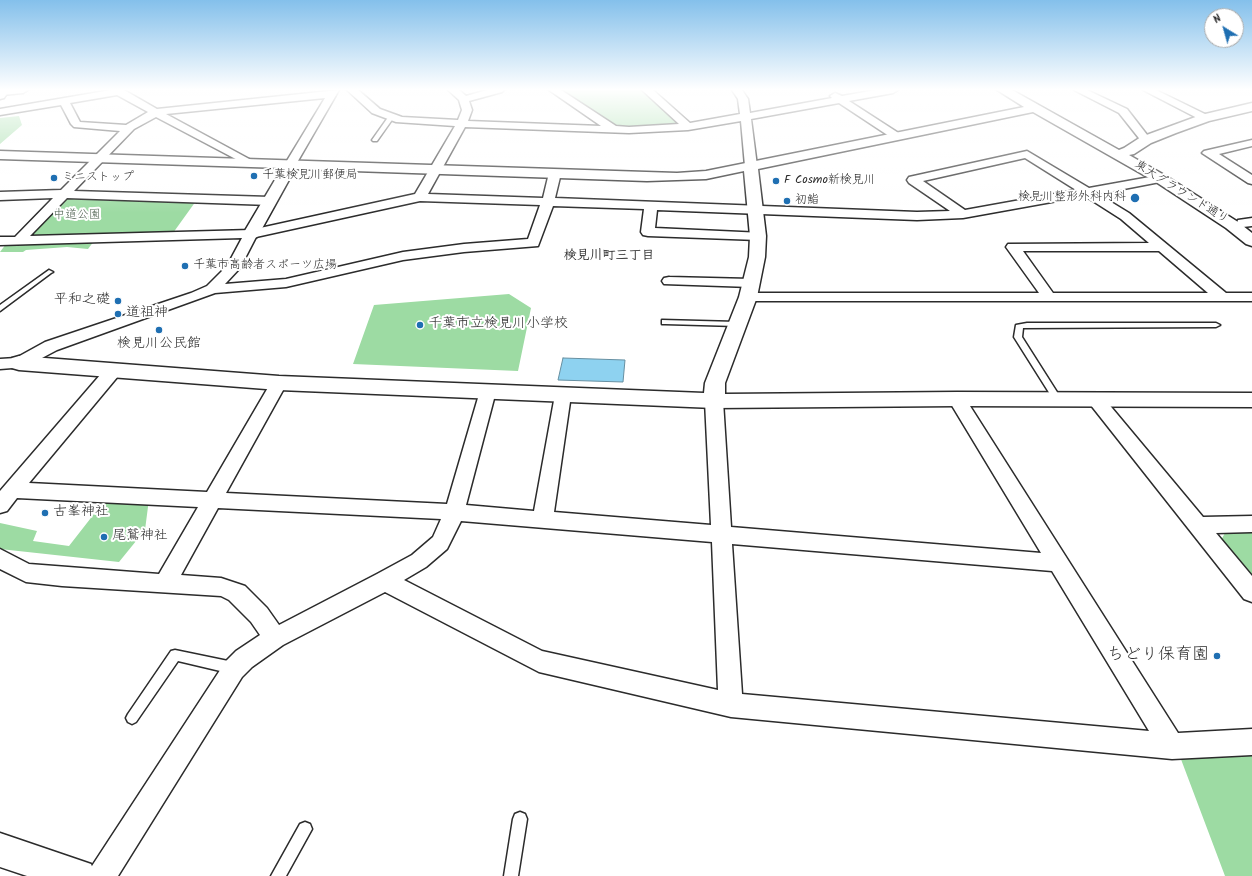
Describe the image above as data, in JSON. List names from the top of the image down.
{
  "streets": {
    "street": ["東大グラウンド通り"]
  },
  "districts": ["検見川町三丁目"],
  "parks": ["中道公園"],
  "places": [
    "千葉検見川郵便局",
    "ミニストップ",
    "F Cosmo新検見川",
    "検見川整形外科内科",
    "初鮨",
    "千葉市高齢者スポーツ広場",
    "平和之礎",
    "道祖神",
    "千葉市立検見川小学校",
    "検見川公民館",
    "古峯神社",
    "尾鷲神社",
    "ちどり保育園"
  ],
  "north": "top left"
}
